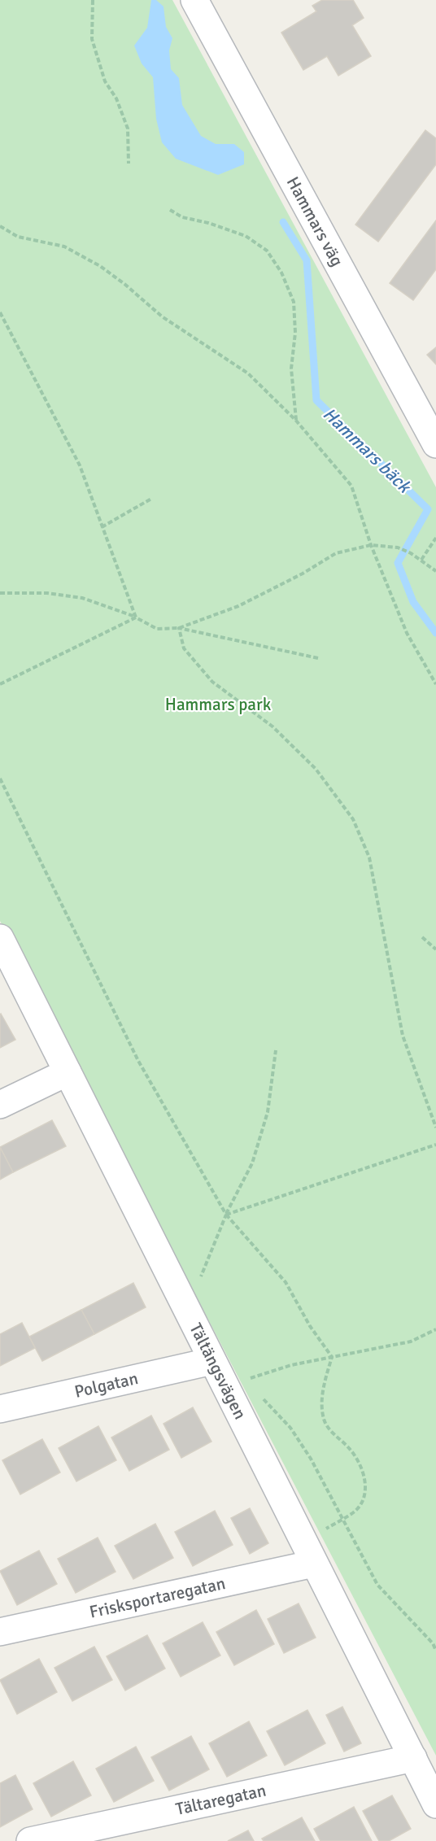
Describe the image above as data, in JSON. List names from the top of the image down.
{
  "streets": {
    "street": [
      "Hammars väg",
      "Tältängsvägen",
      "Polgatan",
      "Frisksportaregatan",
      "Tältaregatan"
    ]
  },
  "crossings": [
    ["Tältängsvägen", "Polgatan"],
    ["Tältängsvägen", "Frisksportaregatan"],
    ["Tältängsvägen", "Tältaregatan"]
  ],
  "water": ["Hammars bäck"],
  "parks": ["Hammars park"]
}
